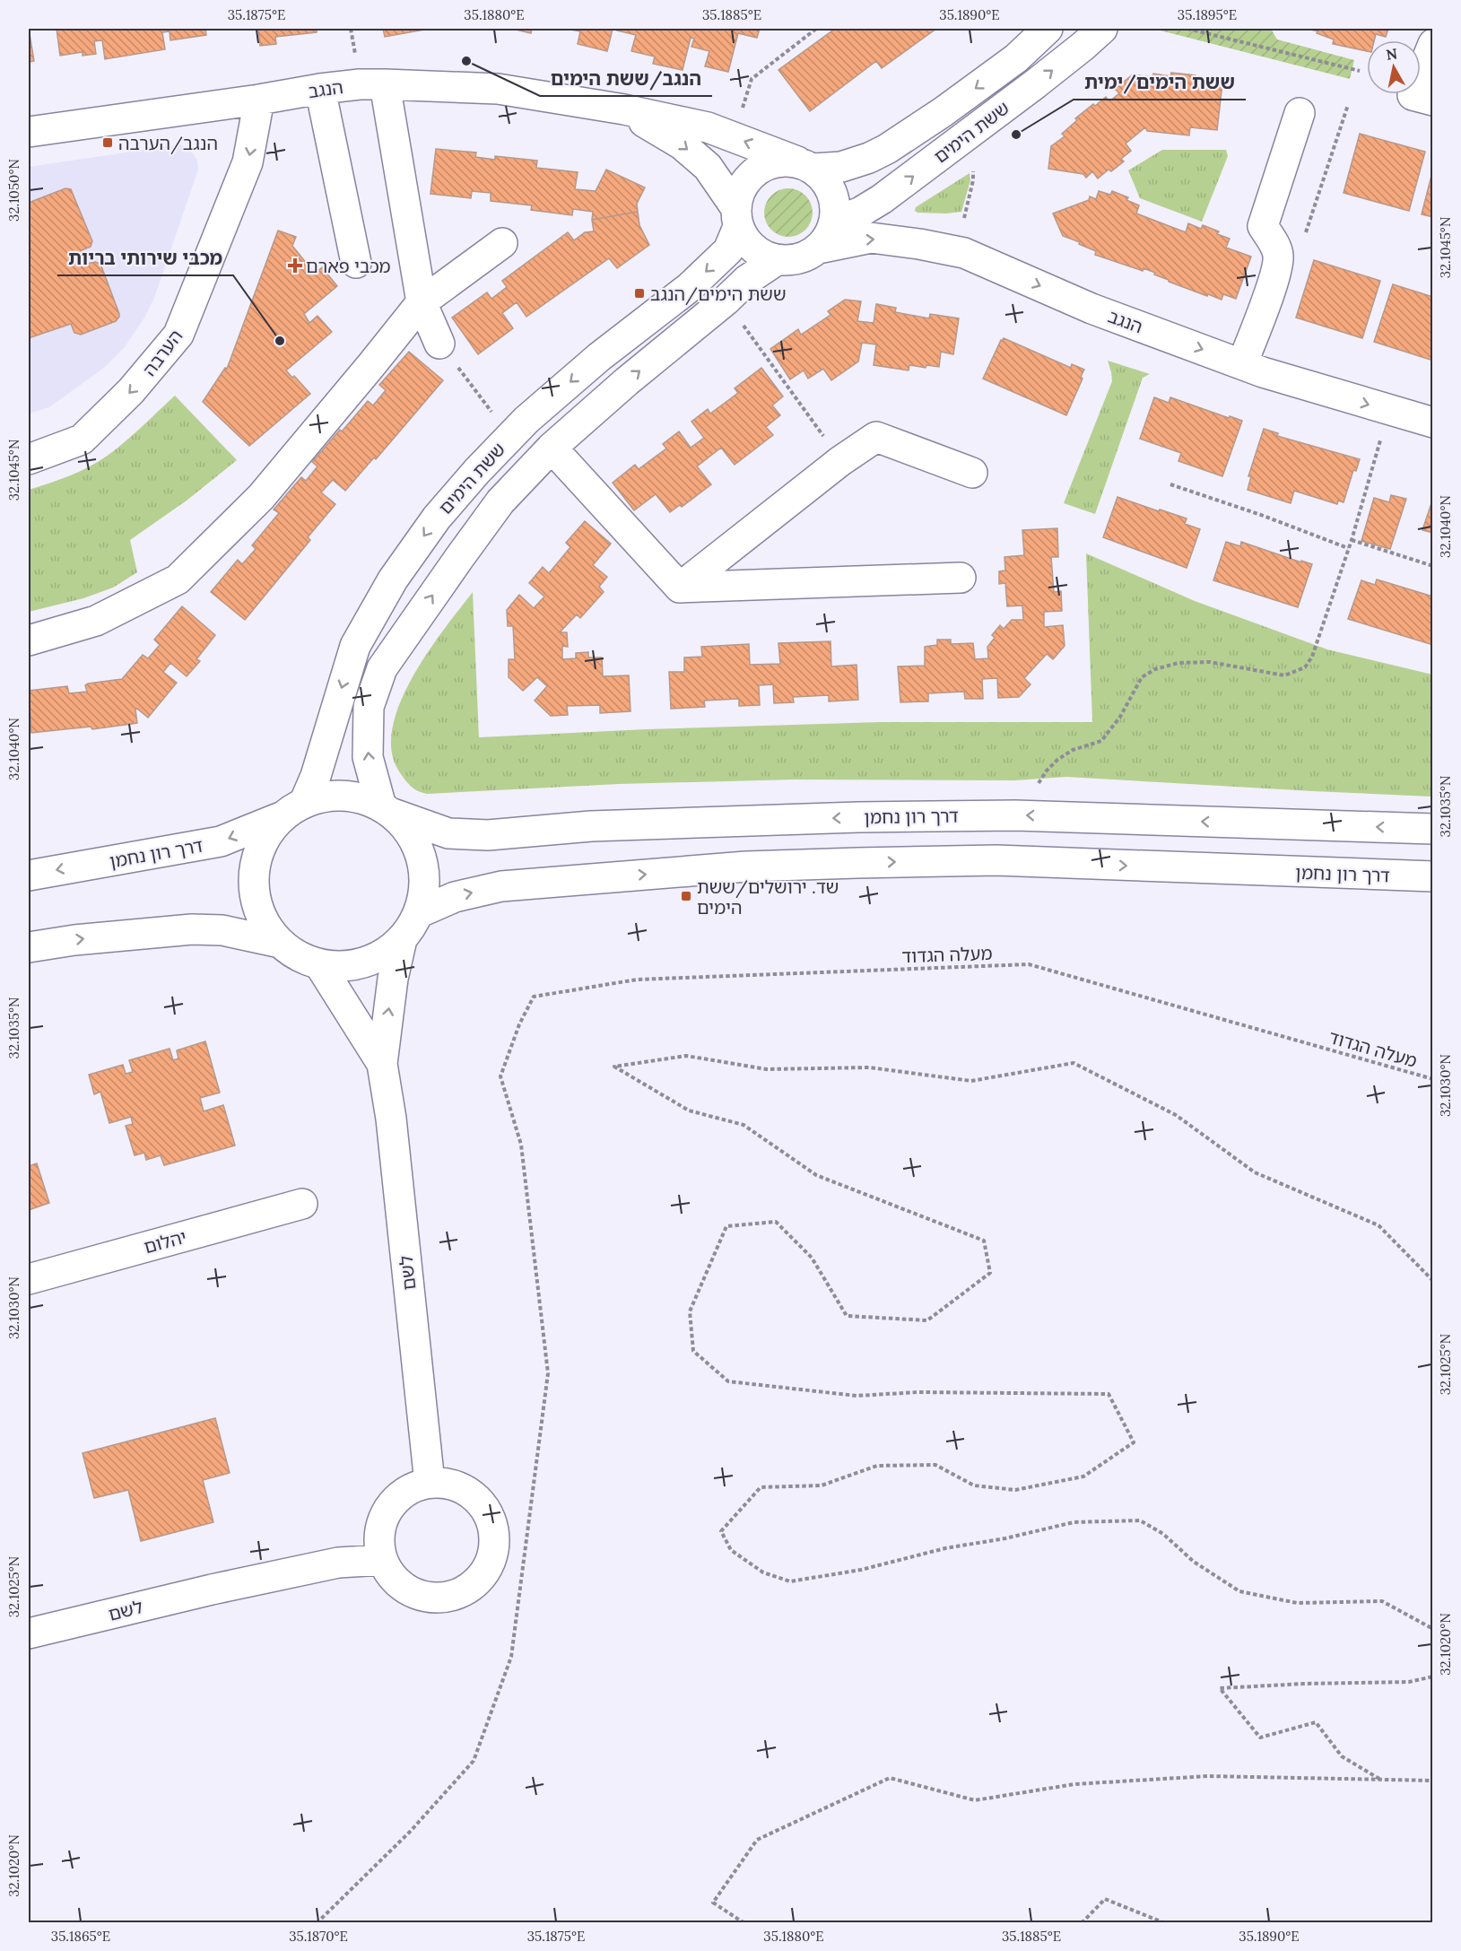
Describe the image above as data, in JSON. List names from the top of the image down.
{
  "streets": {
    "street": [
      "הנגב",
      "ששת הימים",
      "הערבה",
      "דרך רון נחמן",
      "יהלום",
      "לשם"
    ],
    "path": ["מעלה הגדוד"]
  },
  "crossings": [
    ["הנגב", "ששת הימים"],
    ["הנגב", "הערבה"],
    ["ששת הימים", "דרך רון נחמן"],
    ["ששת הימים", "לשם"],
    ["דרך רון נחמן", "לשם"]
  ],
  "places": {
    "other": ["הנגב/ששת הימים", "ששת הימים/ימית", "מכבי שירותי בריות"],
    "transit": ["הנגב/הערבה", "ששת הימים/הנגב", "שד. ירושלים/ששת הימים"],
    "health": ["מכבי פארם"]
  },
  "north": "top",
  "coordinates": [
    "35.1875°E",
    "35.1880°E",
    "35.1885°E",
    "35.1890°E",
    "35.1895°E",
    "32.1050°N",
    "32.1045°N",
    "32.1040°N",
    "32.1035°N",
    "32.1030°N",
    "32.1025°N",
    "32.1020°N",
    "35.1865°E",
    "35.1870°E"
  ]
}
